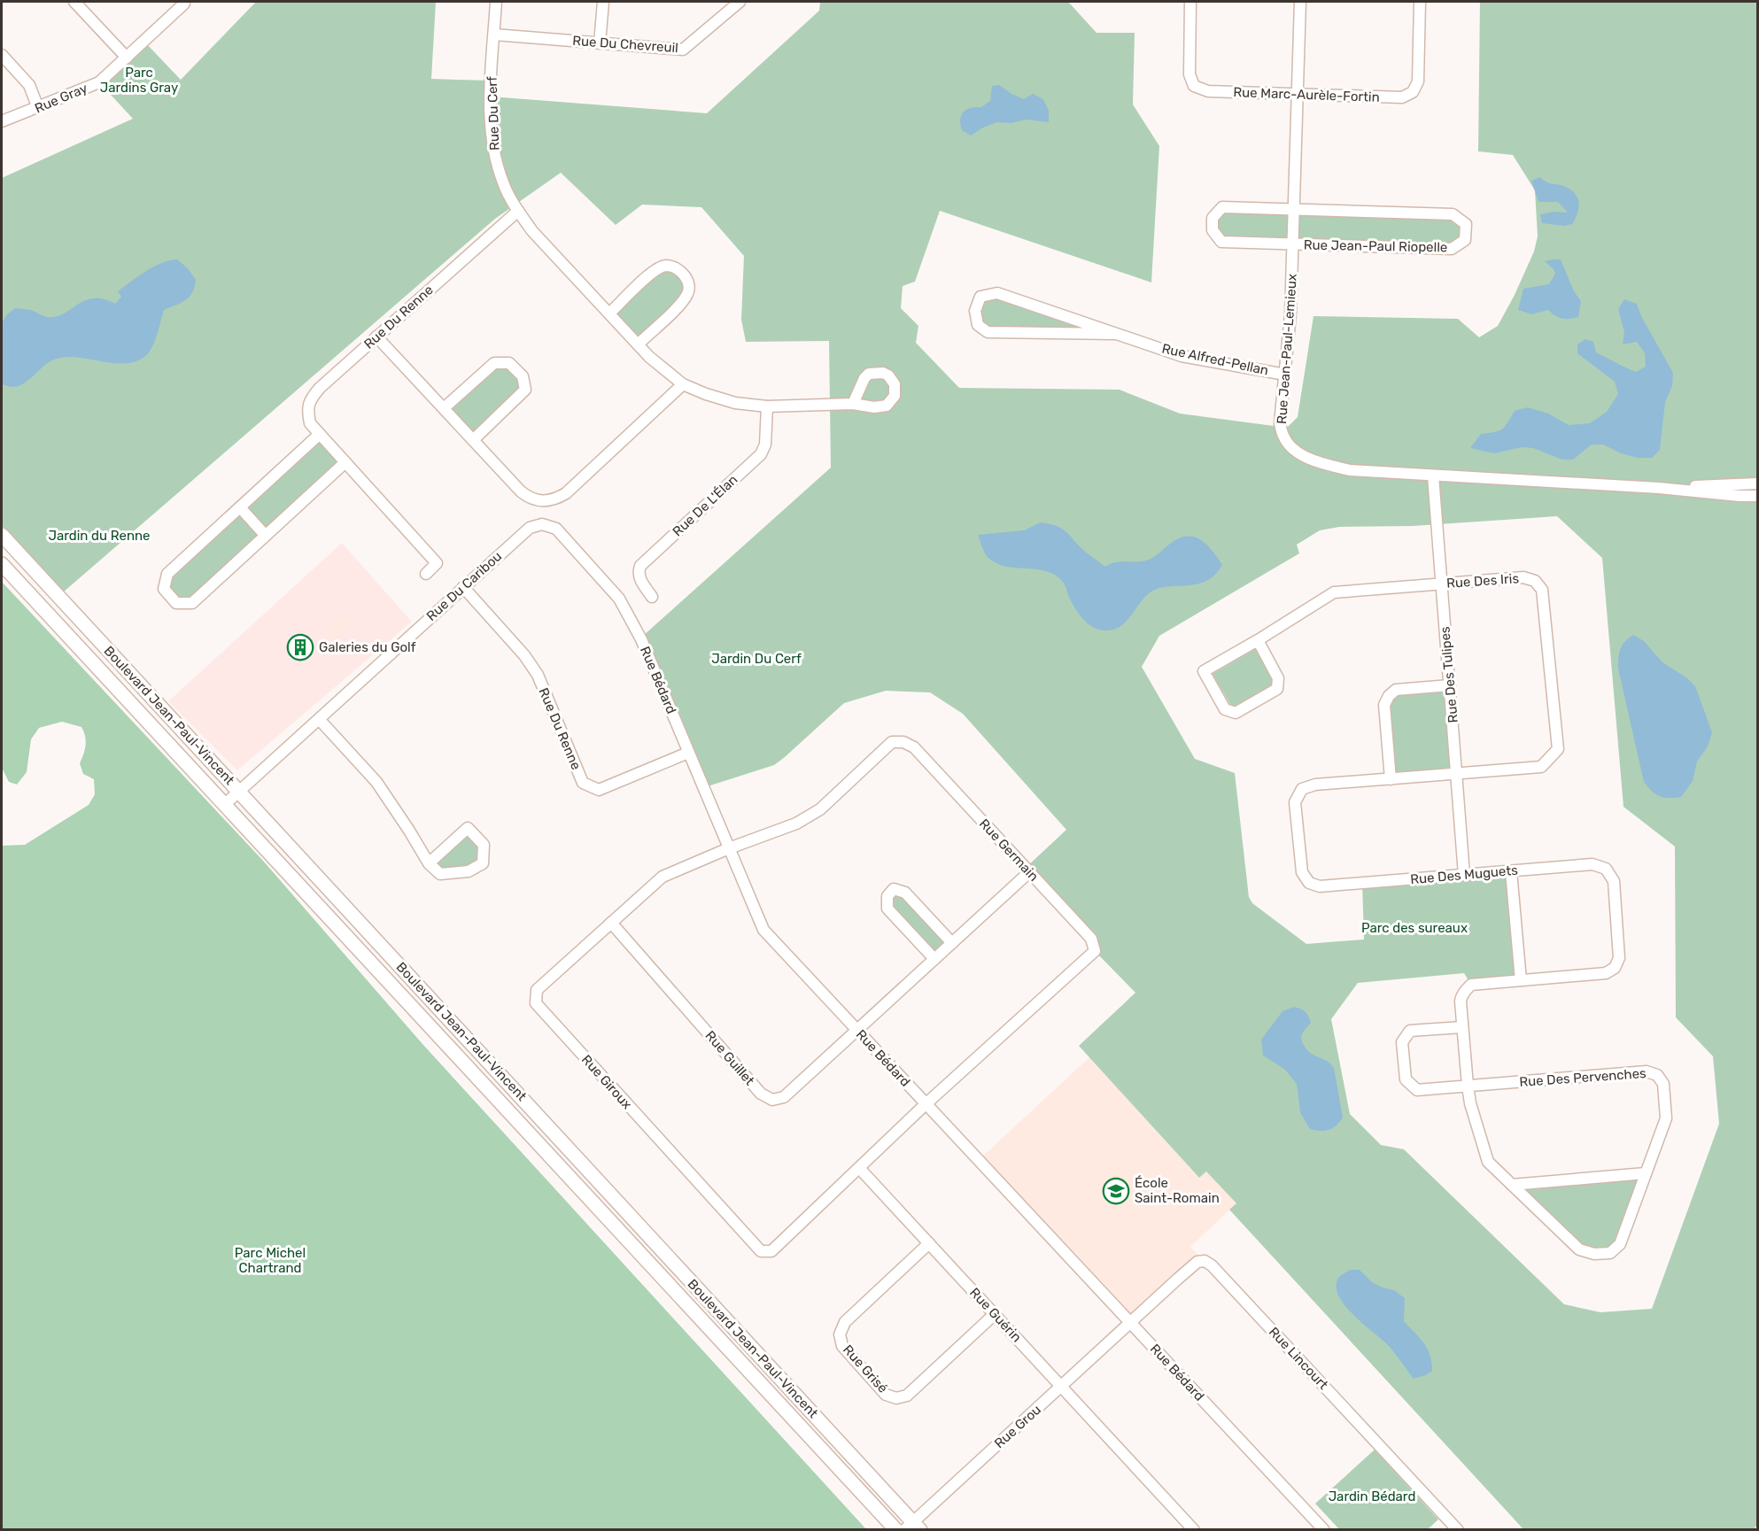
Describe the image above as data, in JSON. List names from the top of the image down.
{
  "streets": {
    "street": [
      "Rue Du Chevreuil",
      "Rue Marc-Aurèle-Fortin",
      "Rue Gray",
      "Rue Du Cerf",
      "Rue Jean-Paul Riopelle",
      "Rue Du Renne",
      "Rue Jean-Paul-Lemieux",
      "Rue Alfred-Pellan",
      "Rue De L'Élan",
      "Rue Des Iris",
      "Rue Du Caribou",
      "Rue Des Tulipes",
      "Rue Bédard",
      "Boulevard Jean-Paul-Vincent",
      "Rue Germain",
      "Rue Des Muguets",
      "Rue Guillet",
      "Rue Des Pervenches",
      "Rue Giroux",
      "Rue Guérin",
      "Rue Lincourt",
      "Rue Grisé",
      "Rue Grou"
    ]
  },
  "crossings": [
    ["Rue Du Chevreuil", "Rue Du Cerf"],
    ["Rue Marc-Aurèle-Fortin", "Rue Jean-Paul-Lemieux"],
    ["Rue Du Cerf", "Rue Du Renne"],
    ["Rue Du Cerf", "Rue De L'Élan"],
    ["Rue Jean-Paul Riopelle", "Rue Jean-Paul-Lemieux"],
    ["Rue Du Renne", "Rue Du Caribou"],
    ["Rue Du Renne", "Rue Bédard"],
    ["Rue Jean-Paul-Lemieux", "Rue Alfred-Pellan"],
    ["Rue Jean-Paul-Lemieux", "Rue Des Tulipes"],
    ["Rue Des Iris", "Rue Des Tulipes"],
    ["Rue Des Iris", "Rue Des Muguets"],
    ["Rue Du Caribou", "Rue Bédard"],
    ["Rue Du Caribou", "Boulevard Jean-Paul-Vincent"],
    ["Rue Des Tulipes", "Rue Des Muguets"],
    ["Rue Bédard", "Rue Germain"],
    ["Rue Bédard", "Rue Guillet"],
    ["Rue Bédard", "Rue Giroux"],
    ["Rue Bédard", "Rue Lincourt"],
    ["Rue Bédard", "Rue Grou"],
    ["Boulevard Jean-Paul-Vincent", "Rue Grou"],
    ["Rue Germain", "Rue Guillet"],
    ["Rue Germain", "Rue Giroux"],
    ["Rue Des Muguets", "Rue Des Pervenches"],
    ["Rue Guillet", "Rue Giroux"],
    ["Rue Giroux", "Rue Guérin"],
    ["Rue Guérin", "Rue Grisé"],
    ["Rue Guérin", "Rue Grou"],
    ["Rue Lincourt", "Rue Grou"]
  ],
  "parks": [
    "Parc Jardins Gray",
    "Jardin du Renne",
    "Jardin Du Cerf",
    "Parc des sureaux",
    "Parc Michel Chartrand",
    "Jardin Bédard"
  ],
  "places": {
    "building": ["Galeries du Golf"],
    "school or university": ["École Saint-Romain"]
  }
}
